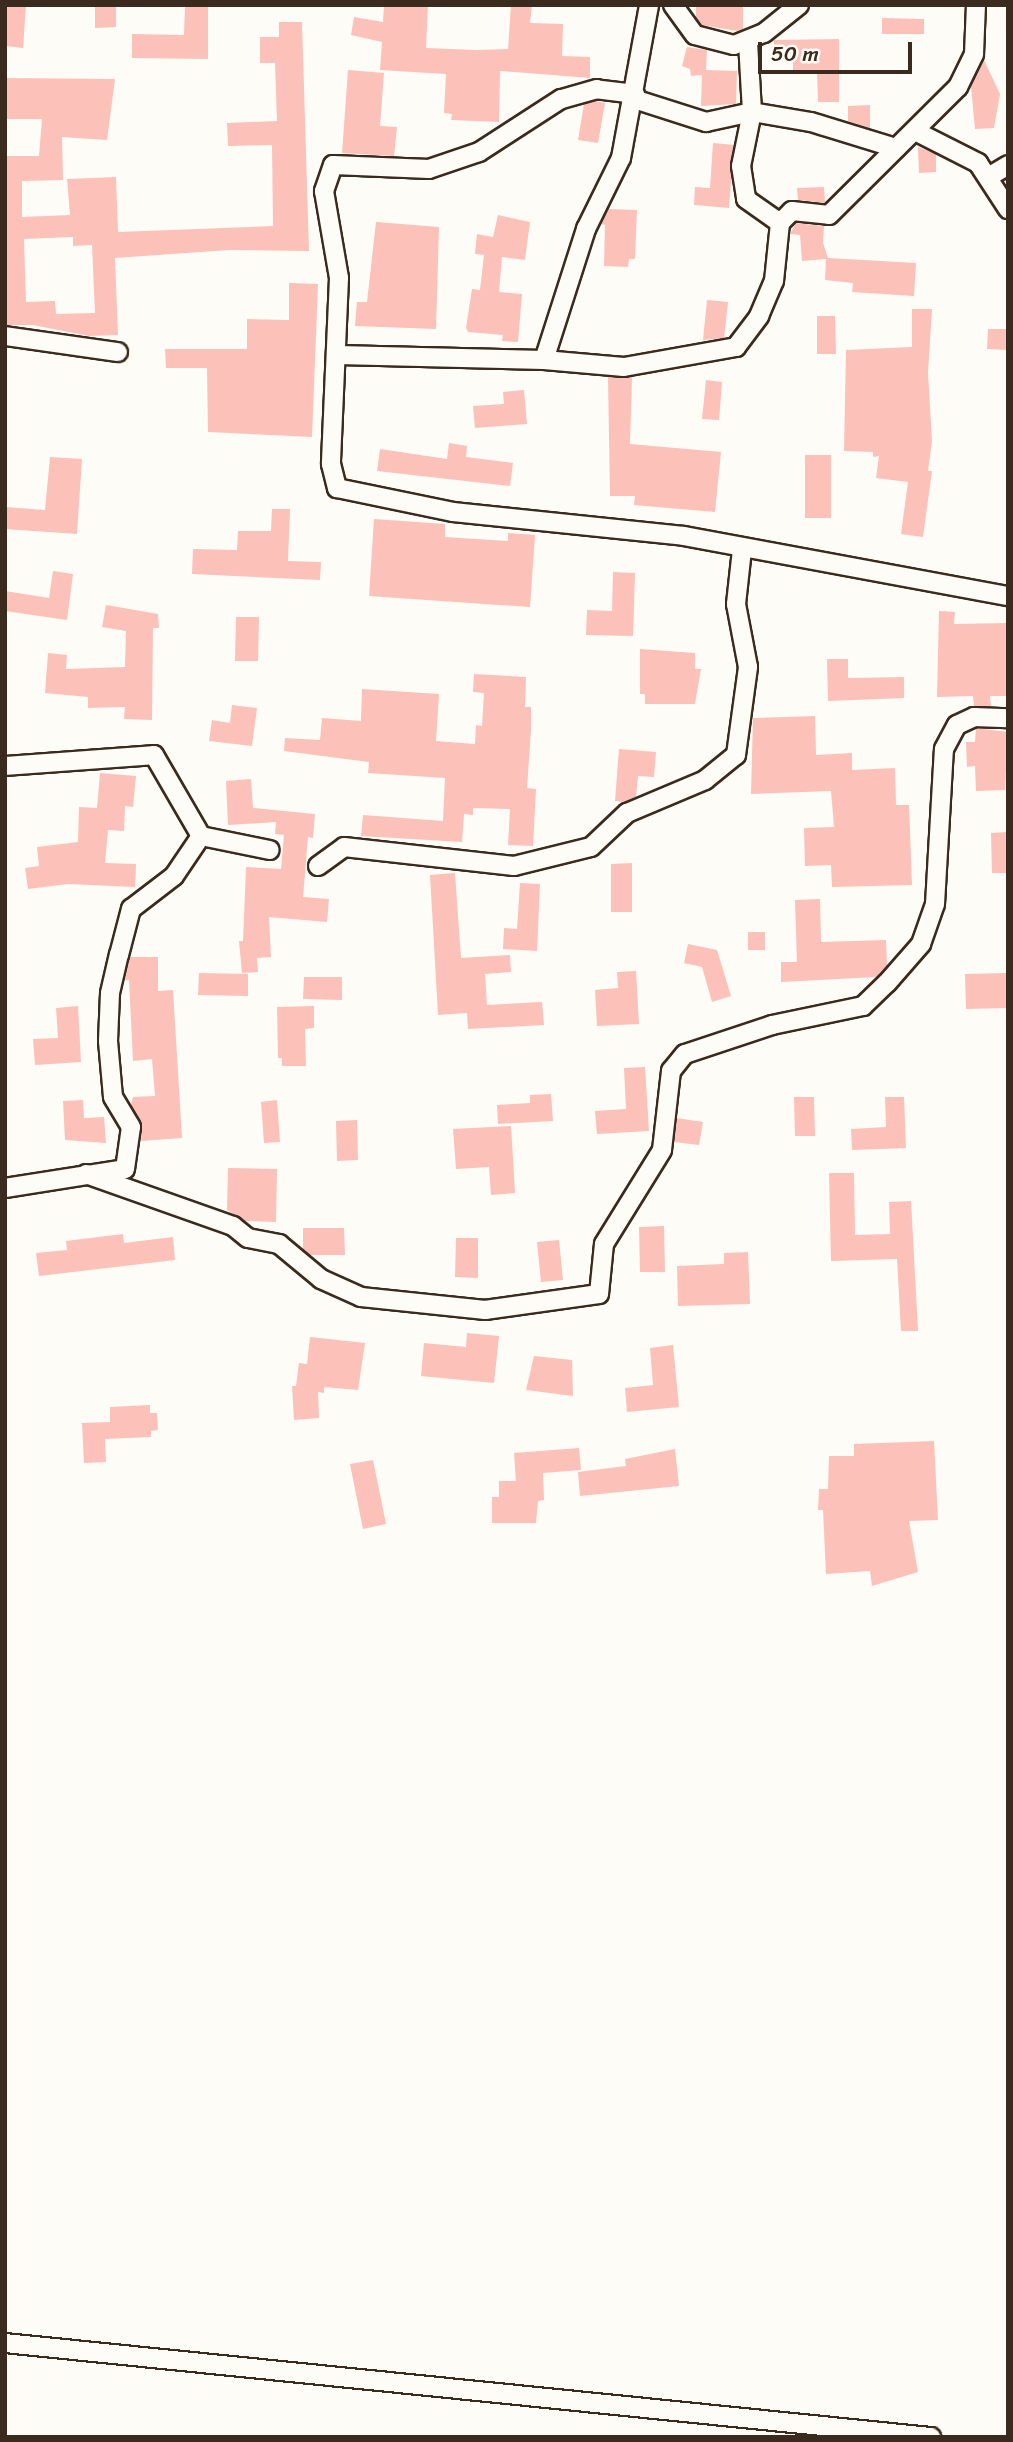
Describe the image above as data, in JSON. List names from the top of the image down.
{
  "scale_bar": "50 m"
}
